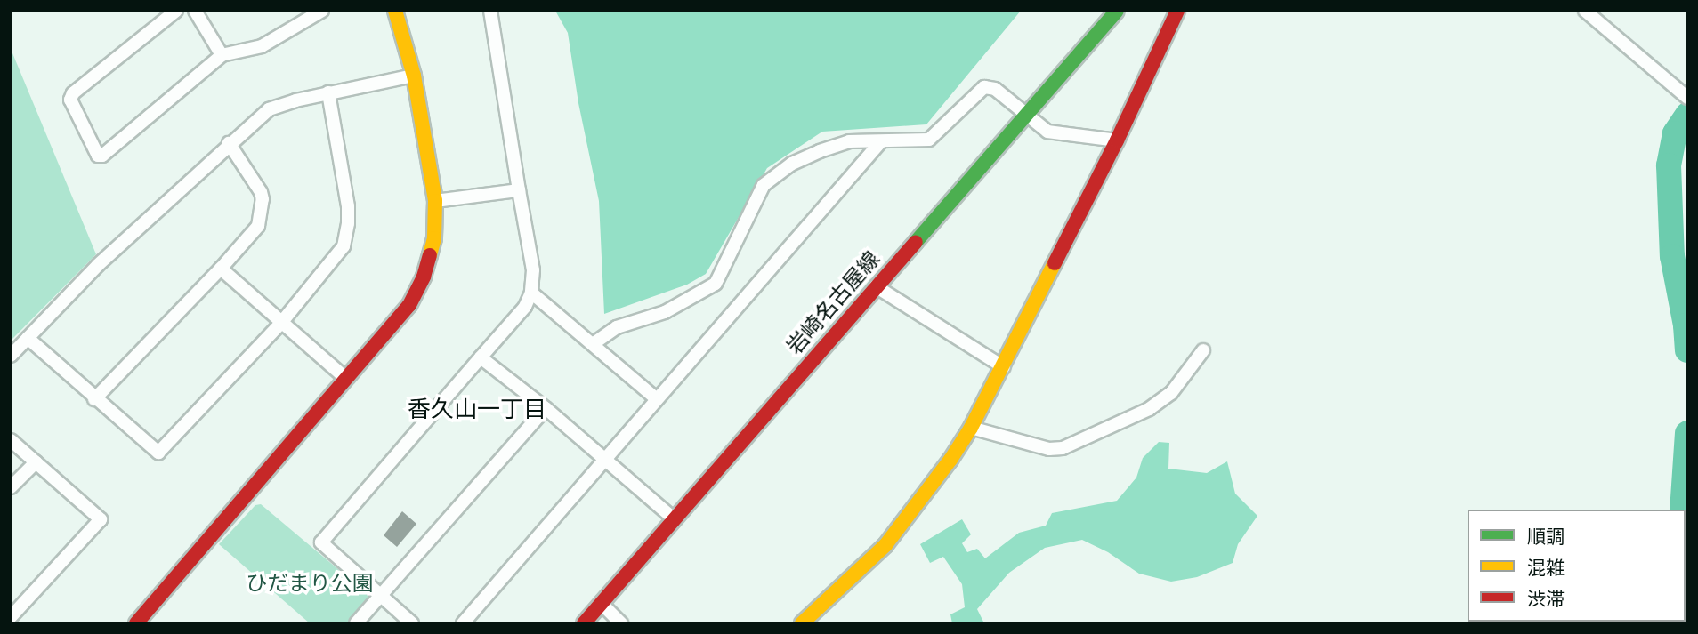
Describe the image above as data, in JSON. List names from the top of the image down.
{
  "streets": {
    "street": ["岩崎名古屋線"]
  },
  "districts": ["香久山一丁目"],
  "parks": ["ひだまり公園"],
  "legend": ["順調", "混雑", "渋滞"]
}
